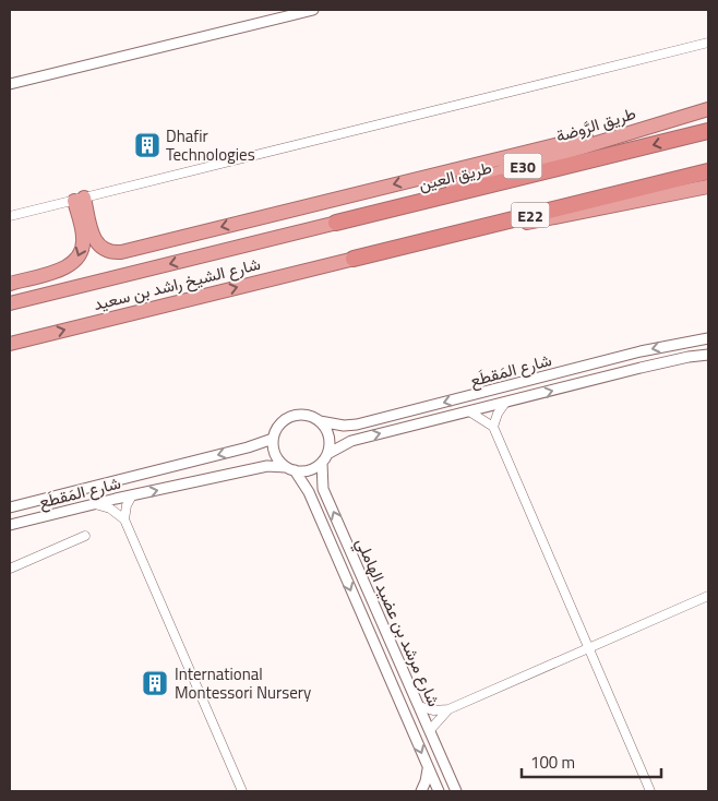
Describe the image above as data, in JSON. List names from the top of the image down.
{
  "streets": {
    "highway": [
      "طريق الرَّوضة",
      "E30",
      "طريق العين",
      "E22",
      "شارع الشيخ راشد بن سعيد"
    ],
    "street": ["شارع المَقطَع", "شارع مرشد بن عضيد الهاملي"]
  },
  "crossings": [
    ["طريق الرَّوضة", "طريق العين"],
    ["طريق الرَّوضة", "شارع الشيخ راشد بن سعيد"],
    ["طريق العين", "شارع الشيخ راشد بن سعيد"],
    ["E22", "شارع الشيخ راشد بن سعيد"],
    ["شارع المَقطَع", "شارع مرشد بن عضيد الهاملي"]
  ],
  "places": {
    "building": ["Dhafir Technologies", "International Montessori Nursery"]
  },
  "scale_bar": "100 m"
}
